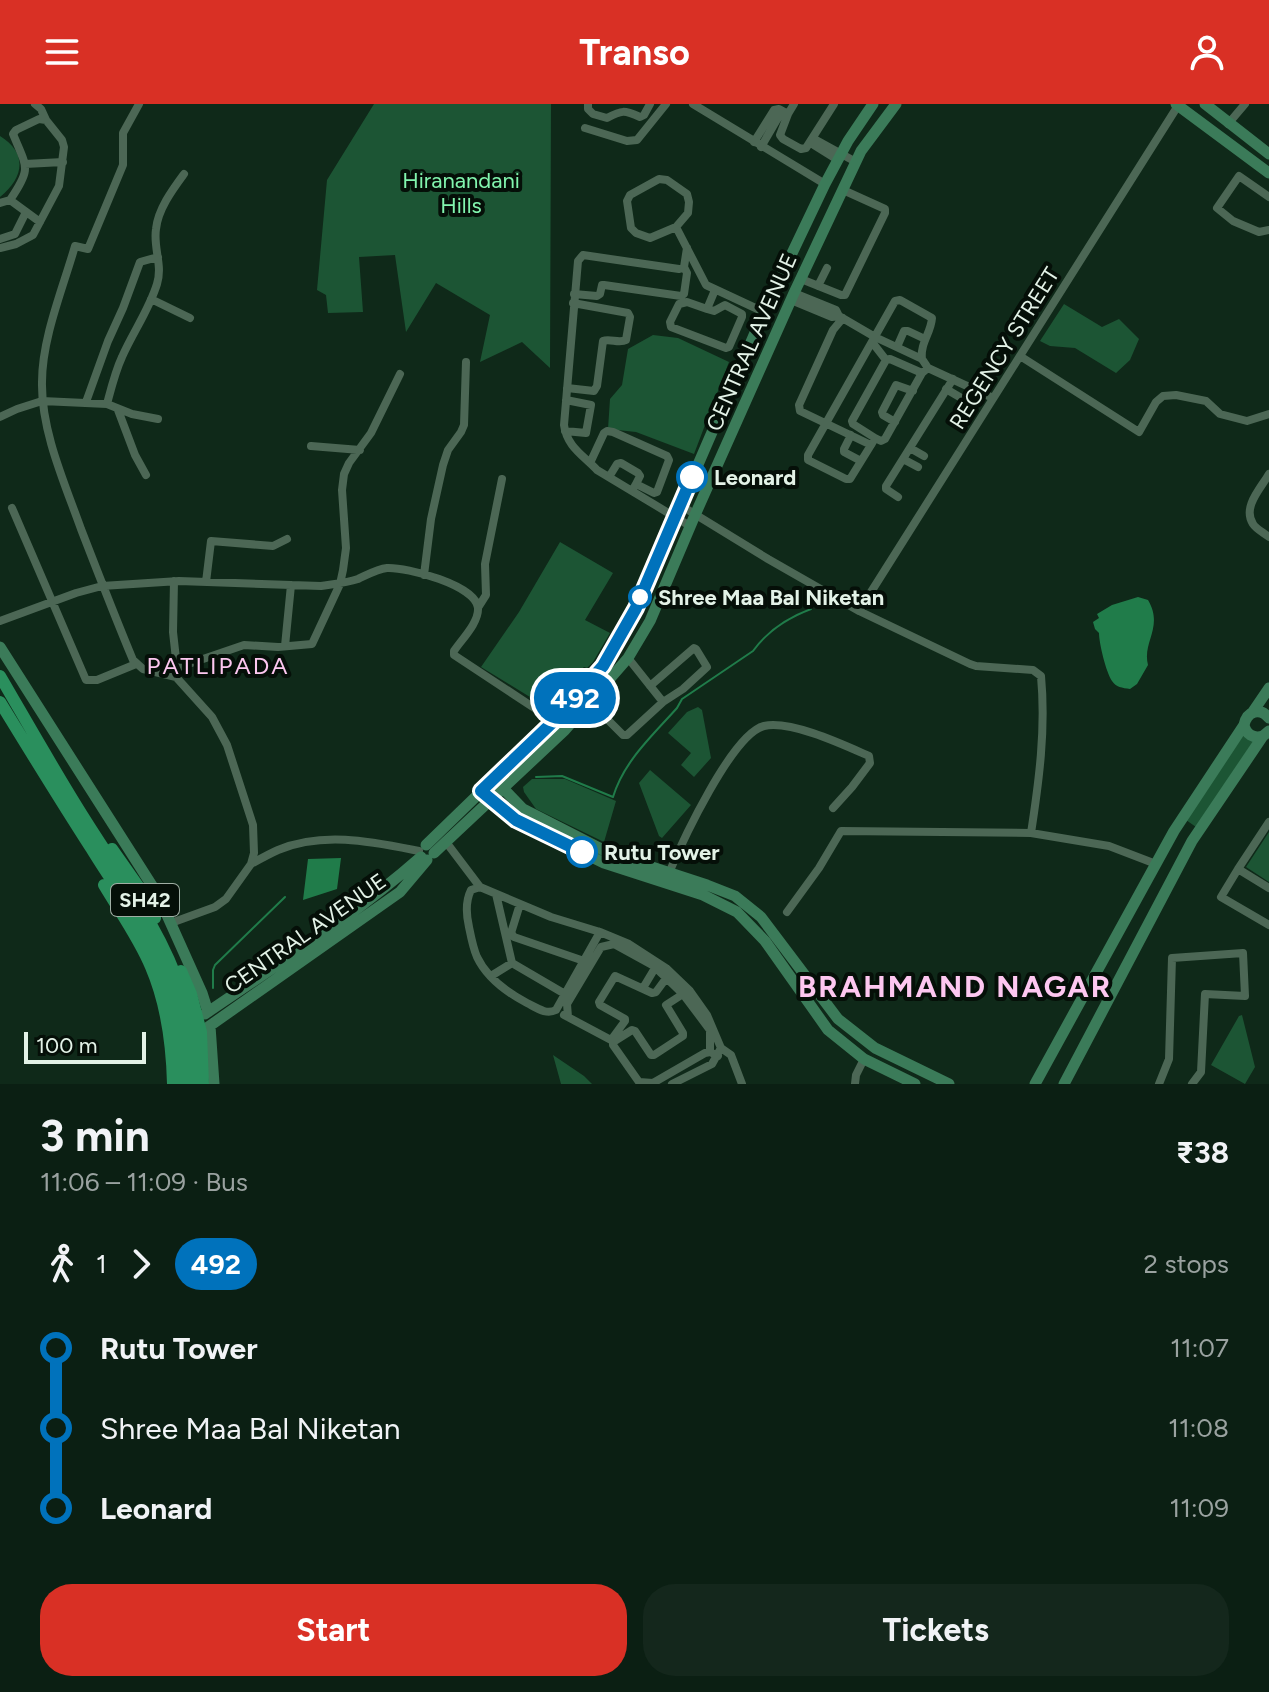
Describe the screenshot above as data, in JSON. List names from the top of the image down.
{
  "streets": {
    "main road": ["SH42"],
    "street": ["CENTRAL AVENUE", "REGENCY STREET"]
  },
  "crossings": [
    ["CENTRAL AVENUE", "SH42"]
  ],
  "districts": ["PATLIPADA", "BRAHMAND NAGAR"],
  "parks": ["Hiranandani Hills"],
  "places": ["Leonard", "Shree Maa Bal Niketan", "Rutu Tower"],
  "lines": ["bus line 492"],
  "scale_bar": "100 m",
  "page": {
    "header": "Transo",
    "on_map": "492",
    "scale": "100 m",
    "heading": ["3 min", "11:06 – 11:09 · Bus", "₹38"],
    "legs": ["1", "492", "2 stops"],
    "list": [
      {
        "name": "Rutu Tower",
        "value": "11:07"
      },
      {
        "name": "Shree Maa Bal Niketan",
        "value": "11:08"
      },
      {
        "name": "Leonard",
        "value": "11:09"
      }
    ],
    "buttons": ["Start", "Tickets"]
  }
}
